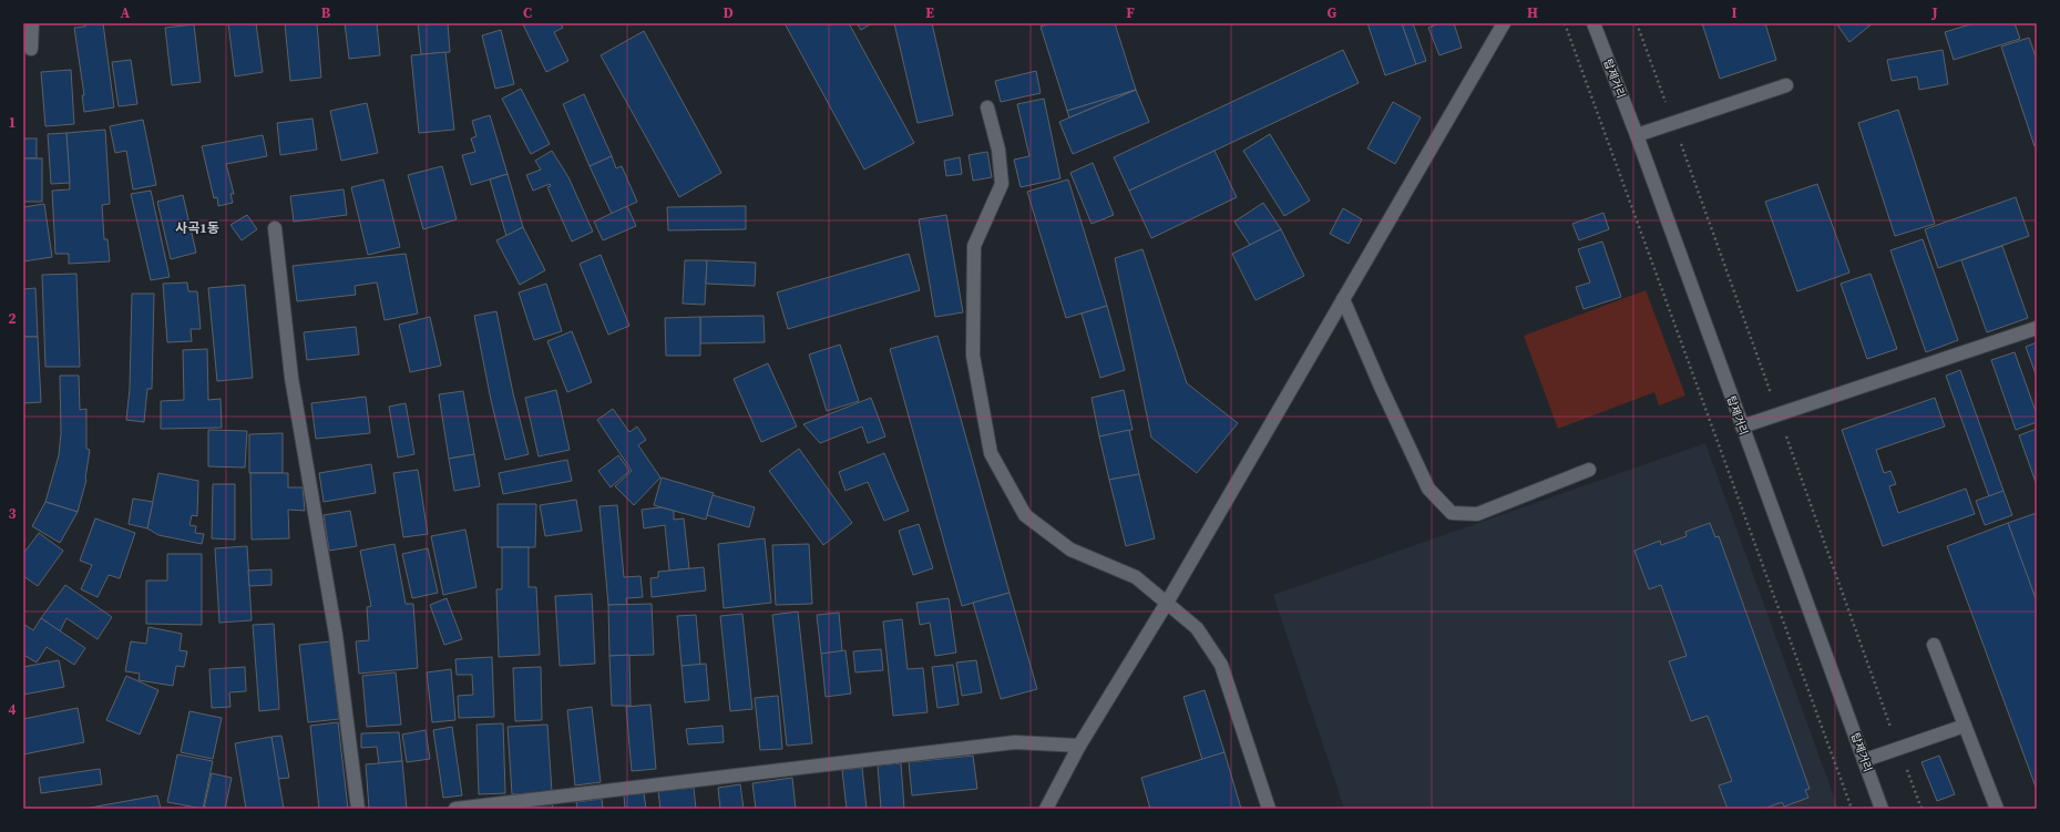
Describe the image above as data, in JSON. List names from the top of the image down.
{
  "streets": {
    "street": ["탑제거리"]
  },
  "districts": ["사곡1동"],
  "grid": {
    "columns": [
      "A",
      "B",
      "C",
      "D",
      "E",
      "F",
      "G",
      "H",
      "I",
      "J"
    ],
    "rows": [
      "1",
      "2",
      "3",
      "4"
    ]
  }
}
